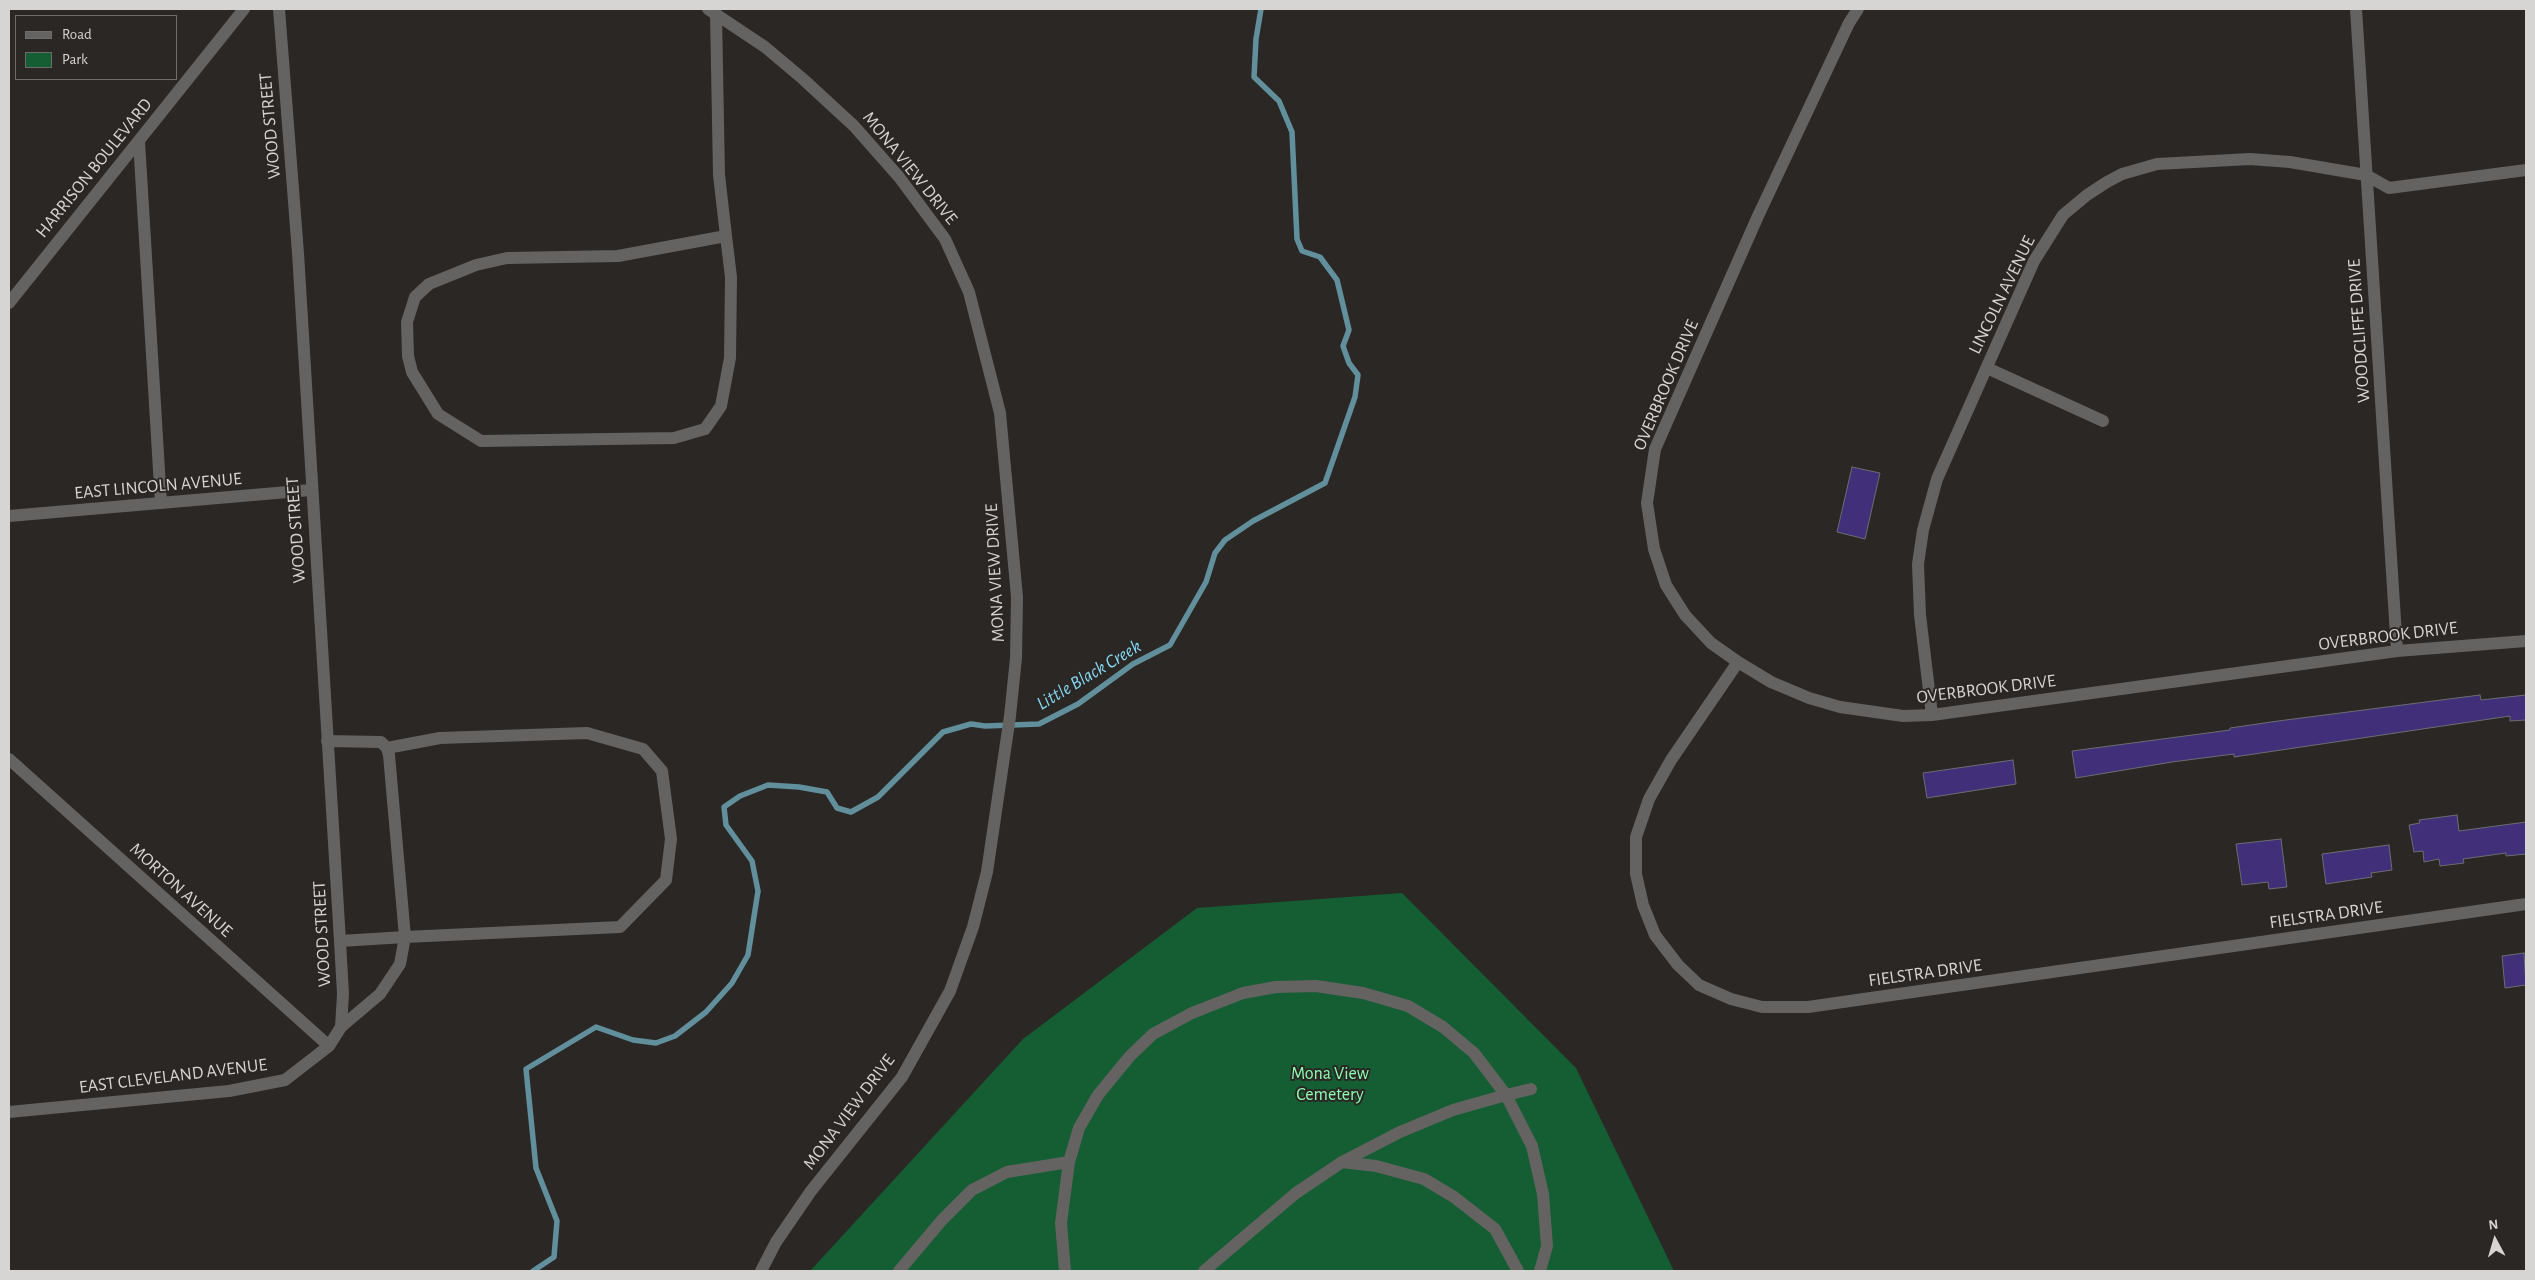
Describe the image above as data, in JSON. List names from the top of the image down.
{
  "streets": {
    "street": [
      "WOOD STREET",
      "HARRISON BOULEVARD",
      "MONA VIEW DRIVE",
      "LINCOLN AVENUE",
      "WOODCLIFFE DRIVE",
      "OVERBROOK DRIVE",
      "EAST LINCOLN AVENUE",
      "MORTON AVENUE",
      "FIELSTRA DRIVE",
      "EAST CLEVELAND AVENUE"
    ]
  },
  "crossings": [
    ["WOOD STREET", "EAST LINCOLN AVENUE"],
    ["WOOD STREET", "MORTON AVENUE"],
    ["WOOD STREET", "EAST CLEVELAND AVENUE"],
    ["LINCOLN AVENUE", "WOODCLIFFE DRIVE"],
    ["LINCOLN AVENUE", "OVERBROOK DRIVE"],
    ["WOODCLIFFE DRIVE", "OVERBROOK DRIVE"],
    ["OVERBROOK DRIVE", "FIELSTRA DRIVE"],
    ["MORTON AVENUE", "EAST CLEVELAND AVENUE"]
  ],
  "water": ["Little Black Creek"],
  "parks": ["Mona View Cemetery"],
  "legend": ["Road", "Park"],
  "north": "top"
}
